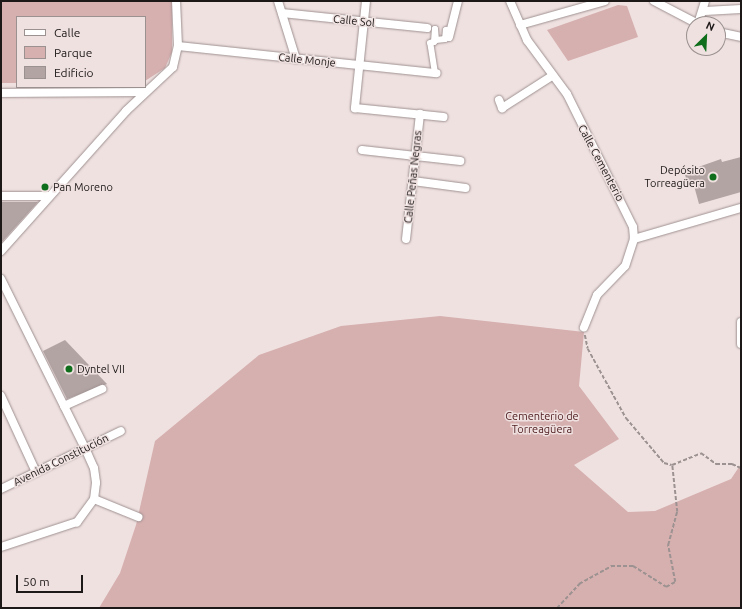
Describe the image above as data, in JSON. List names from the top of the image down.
{
  "streets": {
    "street": [
      "Calle Sol",
      "Calle Monje",
      "Calle Cementerio",
      "Calle Peñas Negras",
      "Avenida Constitución"
    ]
  },
  "parks": ["Cementerio de Torreagüera"],
  "places": ["Depósito Torreagüera", "Pan Moreno", "Dyntel VII"],
  "legend": ["Calle", "Parque", "Edificio"],
  "scale_bar": "50 m",
  "north": "top right"
}
